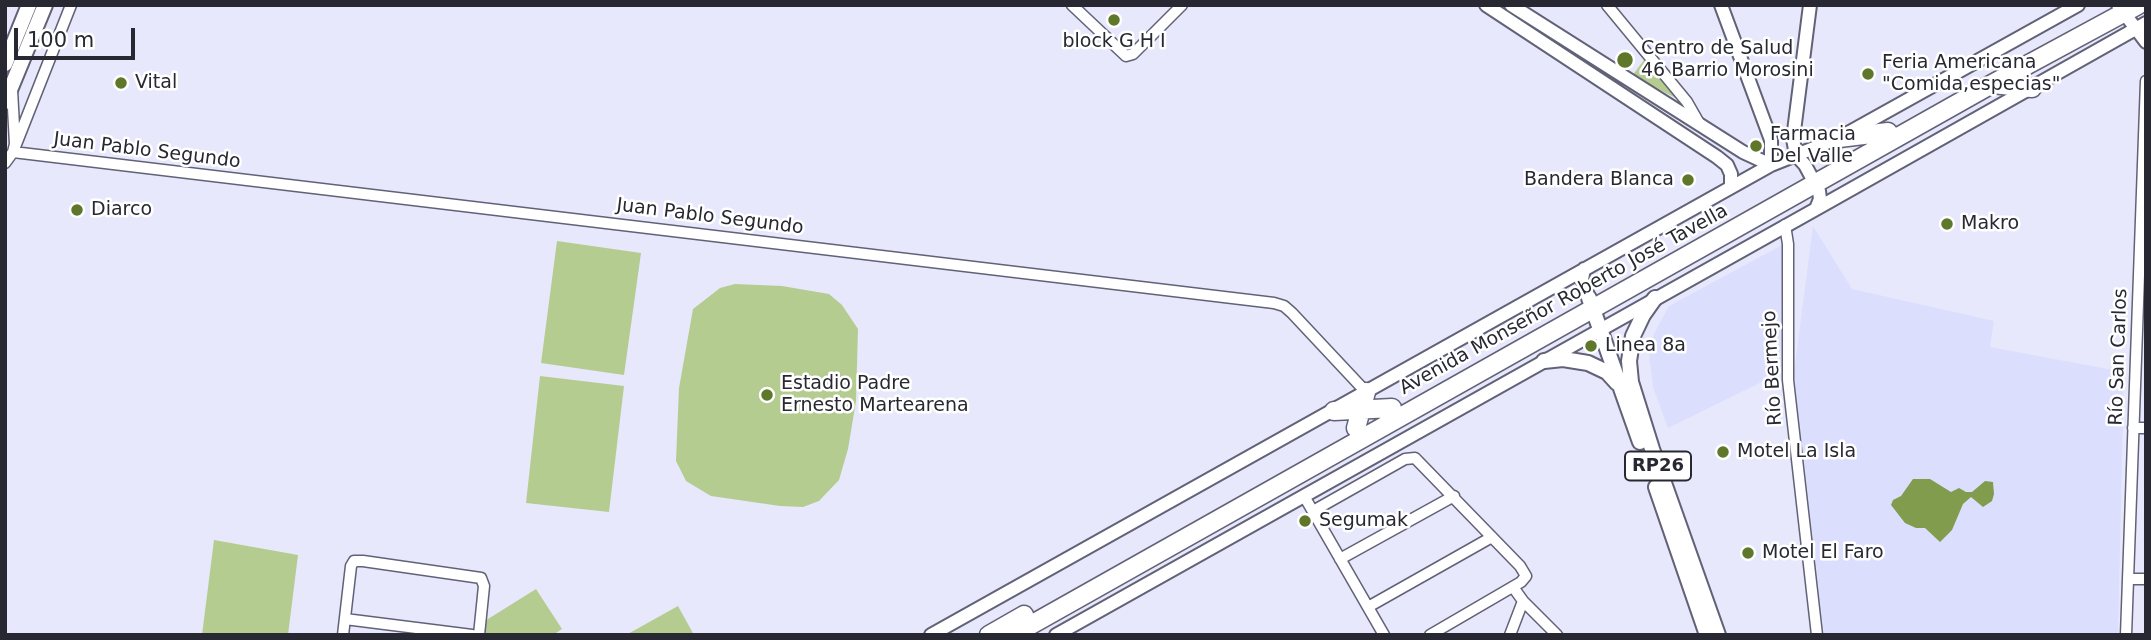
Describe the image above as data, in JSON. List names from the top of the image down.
{
  "streets": {
    "highway": ["Avenida Monseñor Roberto José Tavella"],
    "main road": ["RP26"],
    "street": ["Juan Pablo Segundo", "Río San Carlos", "Río Bermejo"]
  },
  "crossings": [
    ["Avenida Monseñor Roberto José Tavella", "RP26"]
  ],
  "places": [
    "block G H I",
    "Centro de Salud 46 Barrio Morosini",
    "Feria Americana \"Comida,especias\"",
    "Vital",
    "Farmacia Del Valle",
    "Bandera Blanca",
    "Diarco",
    "Makro",
    "Linea 8a",
    "Estadio Padre Ernesto Martearena",
    "Motel La Isla",
    "Segumak",
    "Motel El Faro"
  ],
  "scale_bar": "100 m"
}
